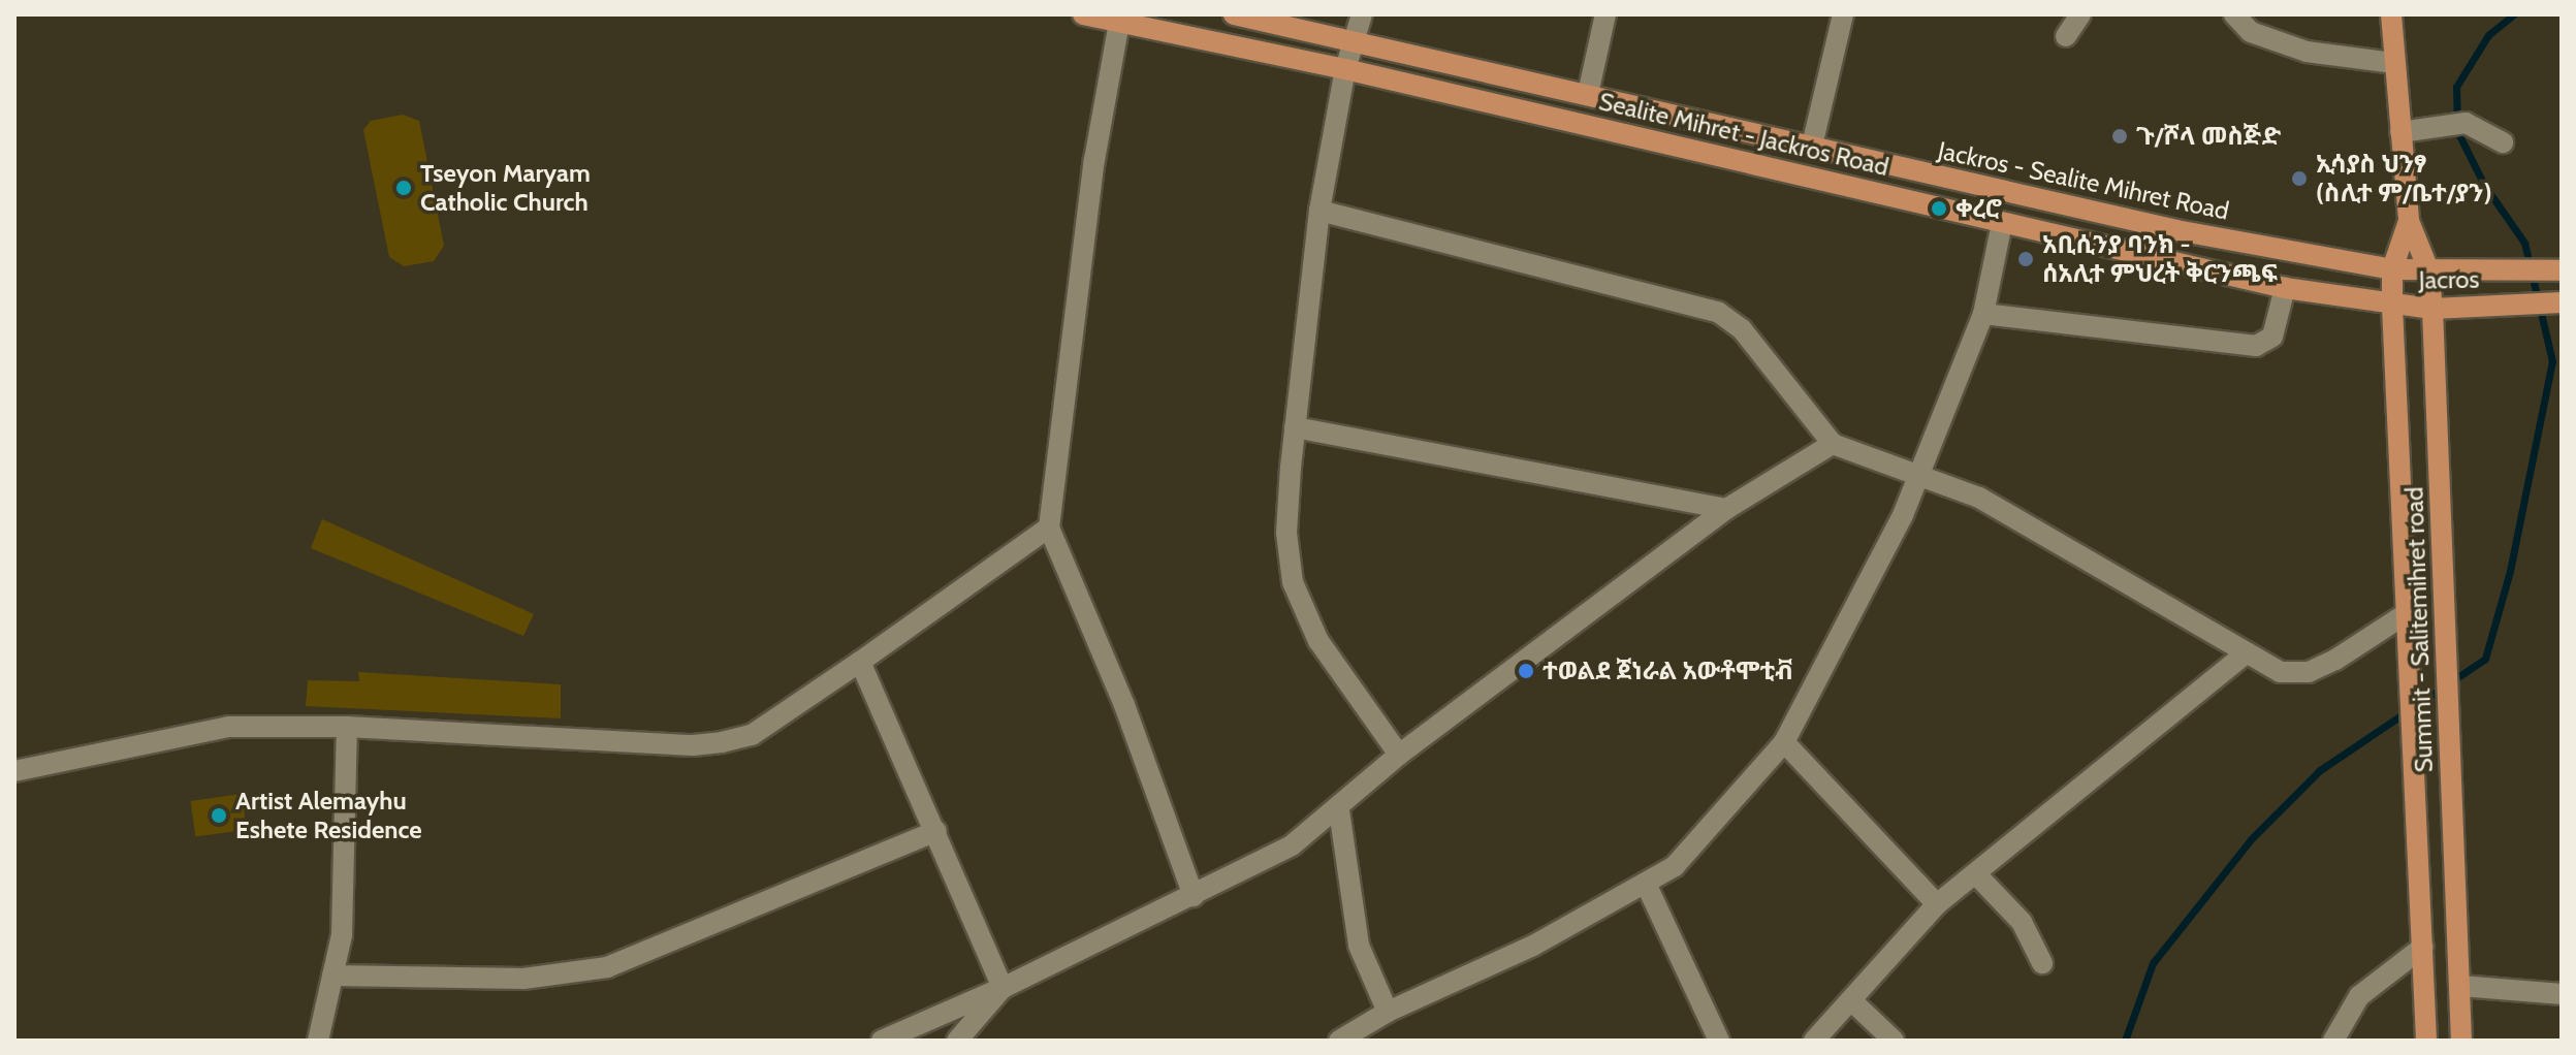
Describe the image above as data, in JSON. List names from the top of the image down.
{
  "streets": {
    "main road": [
      "Sealite Mihret - Jackros Road",
      "Jackros - Sealite Mihret Road",
      "Jacros",
      "Summit - Salitemihret road"
    ]
  },
  "crossings": [
    ["Sealite Mihret - Jackros Road", "Jacros"],
    ["Jackros - Sealite Mihret Road", "Jacros"],
    ["Jacros", "Summit - Salitemihret road"]
  ],
  "places": [
    "ጉ/ሾላ መስጅድ",
    "ኢሳያስ ህንፃ (ስሊተ ም/ቤተ/ያን)",
    "Tseyon Maryam Catholic Church",
    "ቀረሮ",
    "አቢሲንያ ባንክ - ሰአሊተ ምህረት ቅርንጫፍ",
    "ተወልደ ጀነራል አውቶሞቲቭ",
    "Artist Alemayhu Eshete Residence"
  ]
}
